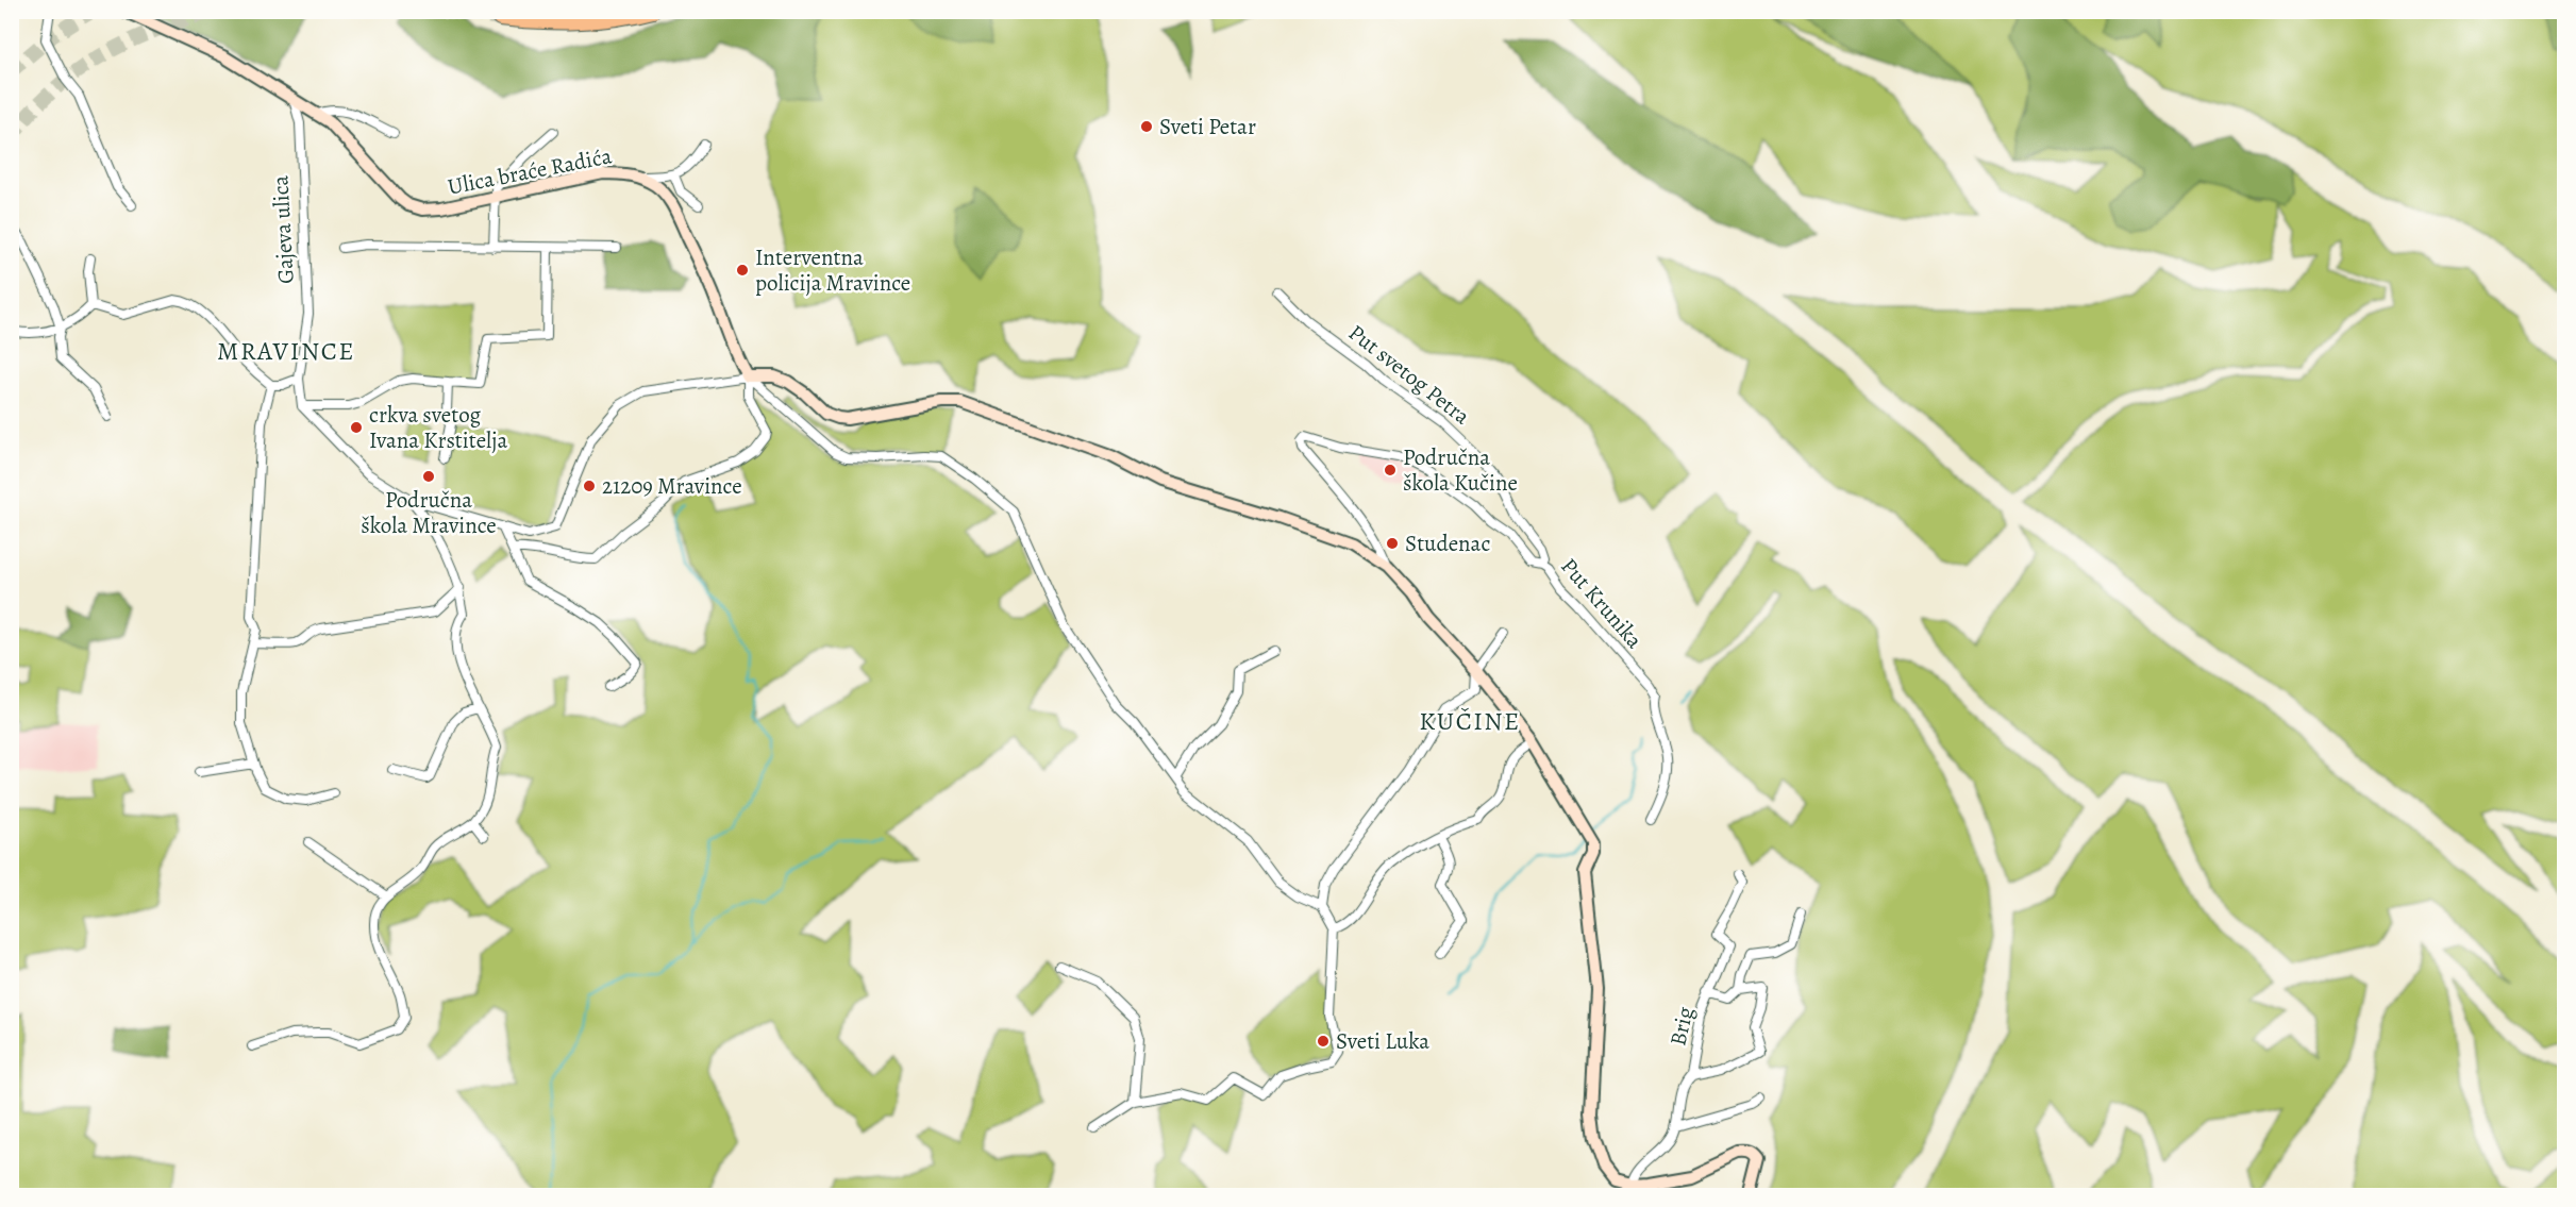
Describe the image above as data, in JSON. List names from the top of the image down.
{
  "streets": {
    "main road": ["Ulica braće Radića"],
    "street": [
      "Gajeva ulica",
      "Put svetog Petra",
      "Put Krunika",
      "Brig"
    ]
  },
  "crossings": [
    ["Ulica braće Radića", "Gajeva ulica"],
    ["Put svetog Petra", "Put Krunika"]
  ],
  "districts": ["MRAVINCE", "KUČINE"],
  "places": [
    "Sveti Petar",
    "Interventna policija Mravince",
    "crkva svetog Ivana Krstitelja",
    "Područna škola Kučine",
    "Područna škola Mravince",
    "21209 Mravince",
    "Studenac",
    "Sveti Luka"
  ]
}
